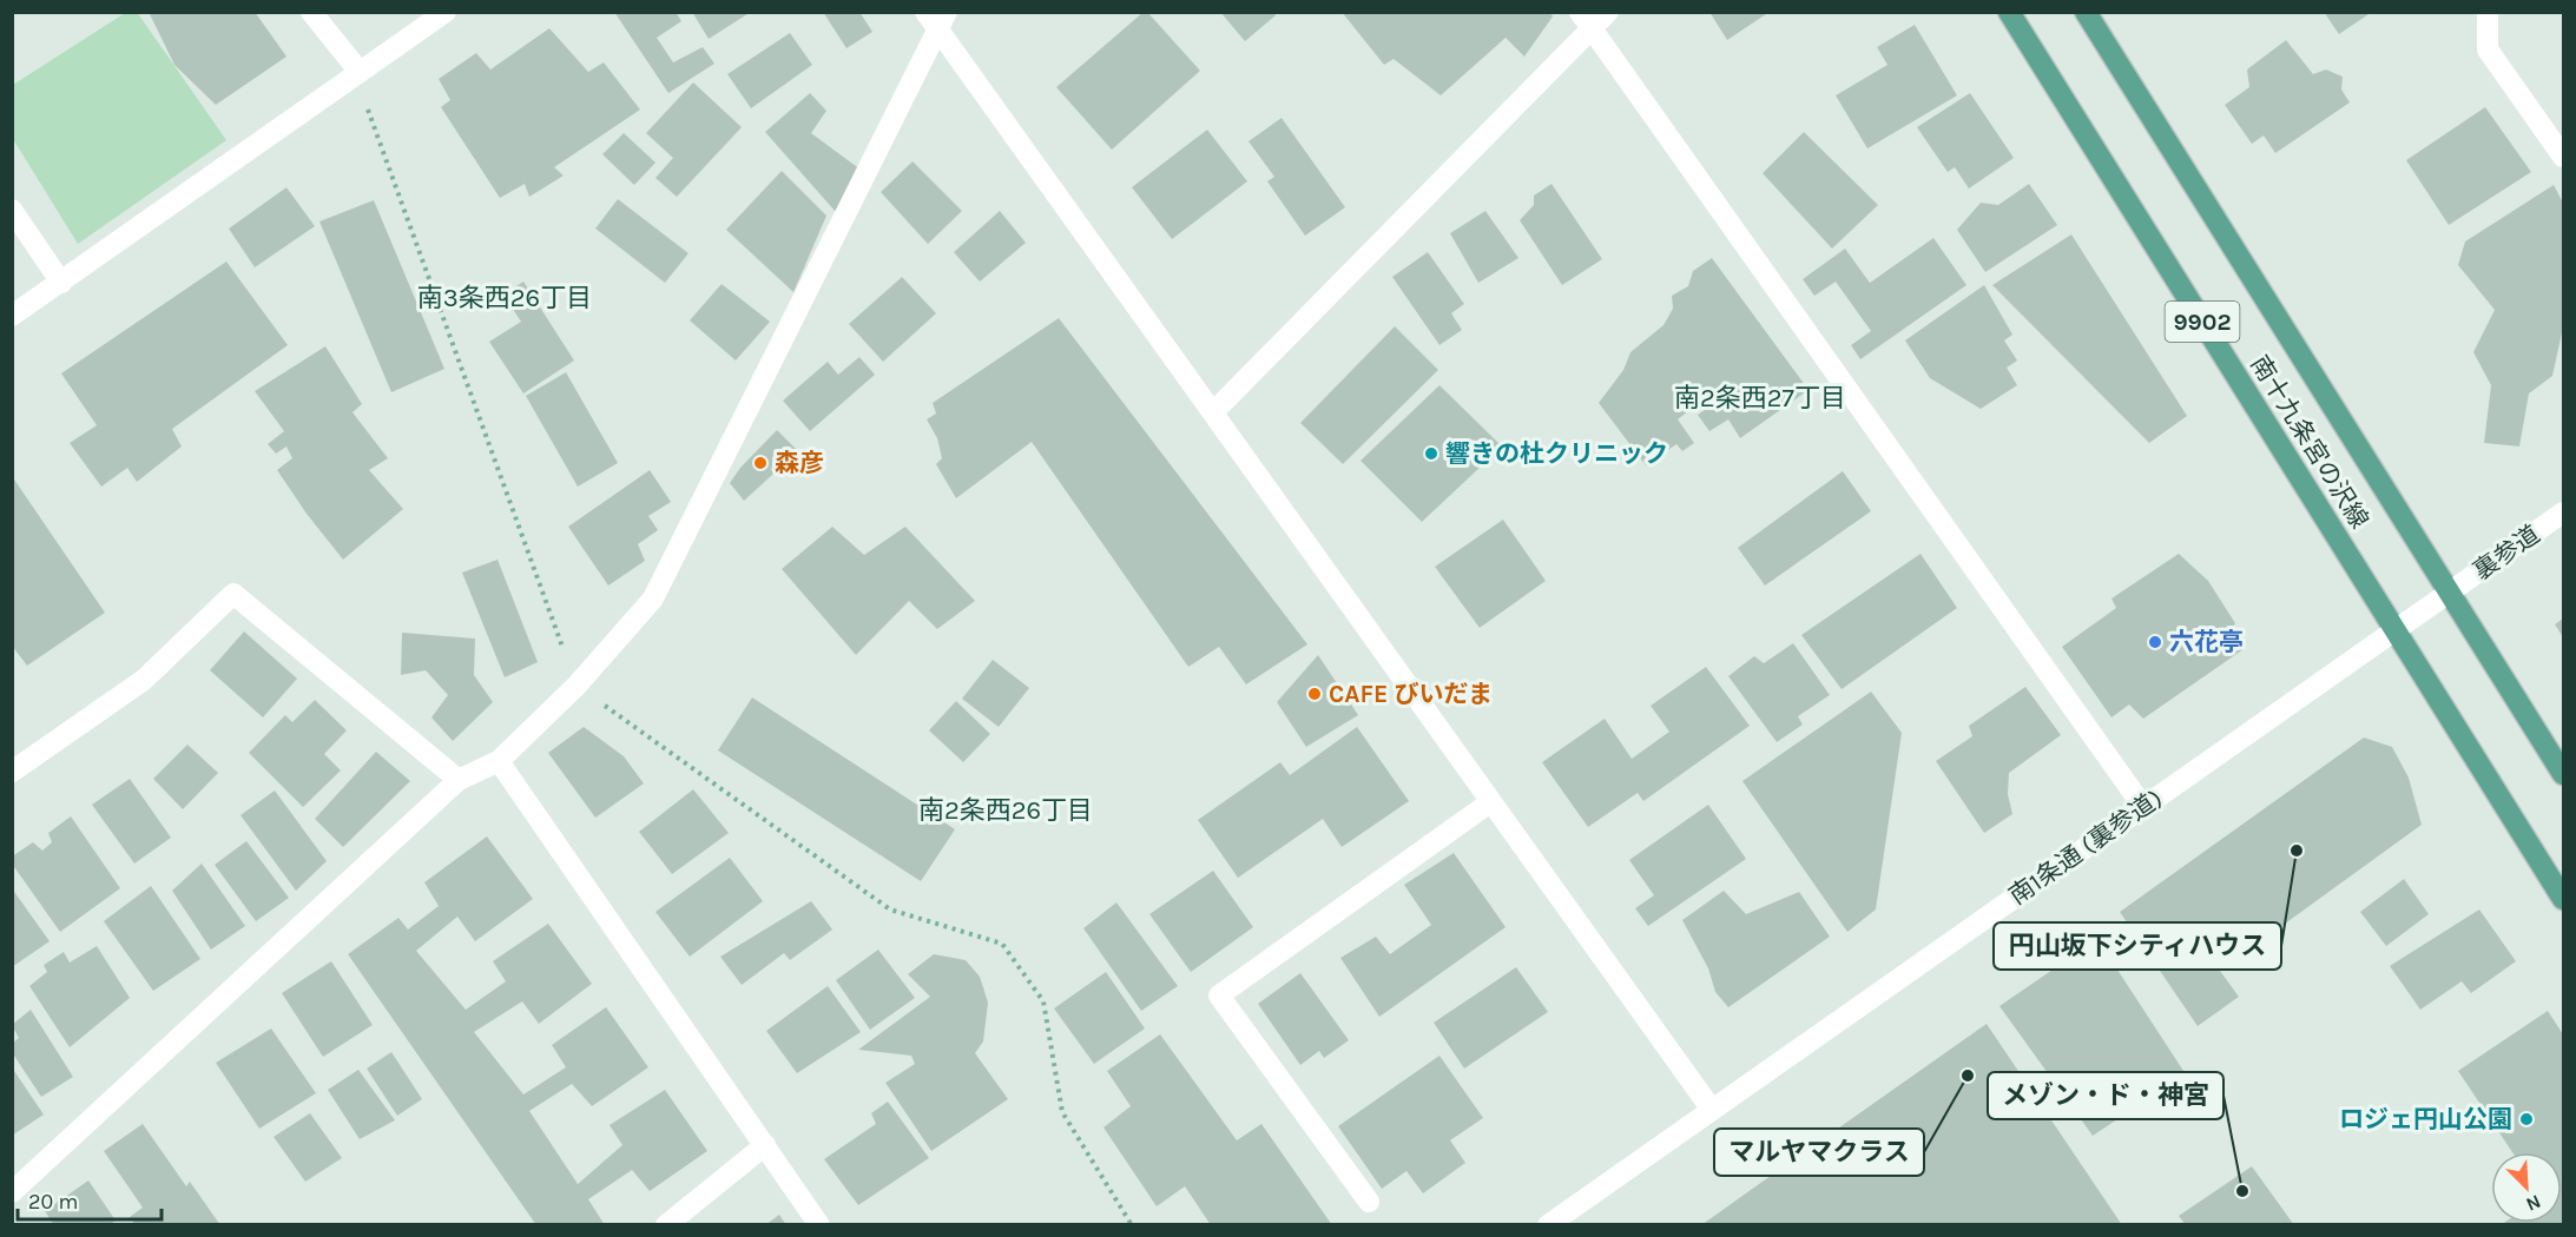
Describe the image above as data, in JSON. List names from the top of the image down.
{
  "streets": {
    "main road": ["9902", "南十九条宮の沢線"],
    "street": ["裏参道", "南1条通 (裏参道)"]
  },
  "crossings": [
    ["南十九条宮の沢線", "裏参道"],
    ["南十九条宮の沢線", "南1条通 (裏参道)"],
    ["裏参道", "南1条通 (裏参道)"]
  ],
  "districts": ["南3条西26丁目", "南2条西27丁目", "南2条西26丁目"],
  "places": [
    "響きの杜クリニック",
    "森彦",
    "六花亭",
    "CAFE びいだま",
    "円山坂下シティハウス",
    "マルヤマクラス",
    "ロジェ円山公園",
    "メゾン・ド・神宮"
  ],
  "scale_bar": "20 m",
  "north": "bottom right"
}
